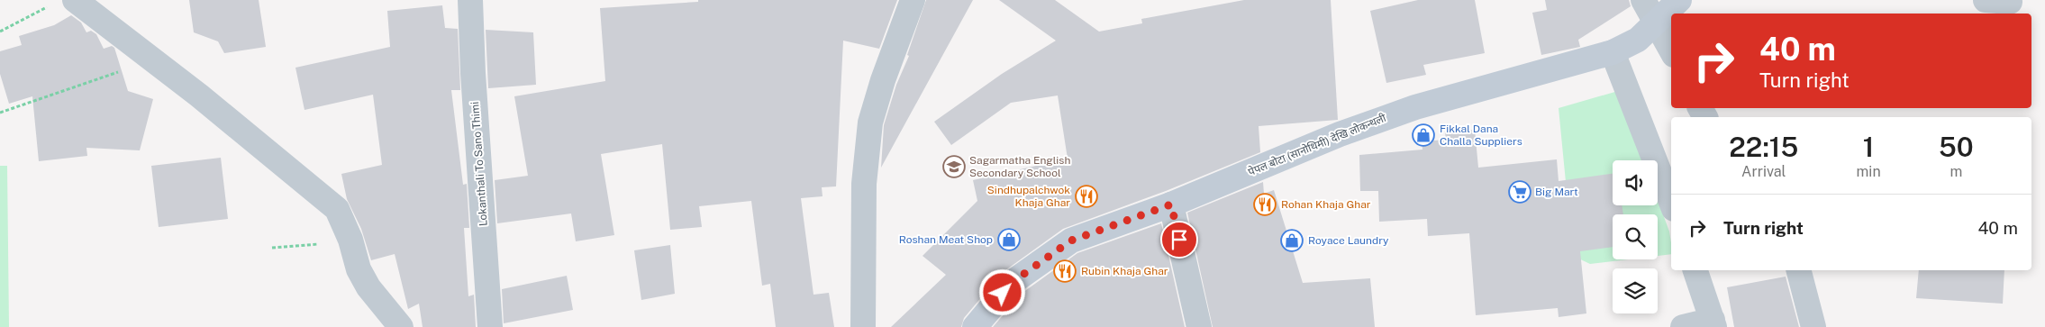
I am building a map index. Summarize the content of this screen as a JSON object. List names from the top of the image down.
{
  "streets": {
    "main road": ["पेपल बोटा (सानोथिमी) देखि लोकन्थली"],
    "street": ["Lokanthali To Sano Thimi"]
  },
  "places": {
    "shop": ["Fikkal Dana Challa Suppliers", "Roshan Meat Shop", "Royace Laundry"],
    "school or university": ["Sagarmatha English Secondary School"],
    "supermarket": ["Big Mart"],
    "restaurant": ["Sindhupalchwok Khaja Ghar", "Rohan Khaja Ghar", "Rubin Khaja Ghar"]
  },
  "page": {
    "turn": ["40 m", "Turn right"],
    "eta": [
      "22:15",
      "Arrival",
      "1",
      "min",
      "50",
      "m"
    ],
    "list": [
      {
        "name": "Turn right",
        "value": "40 m"
      }
    ]
  }
}
